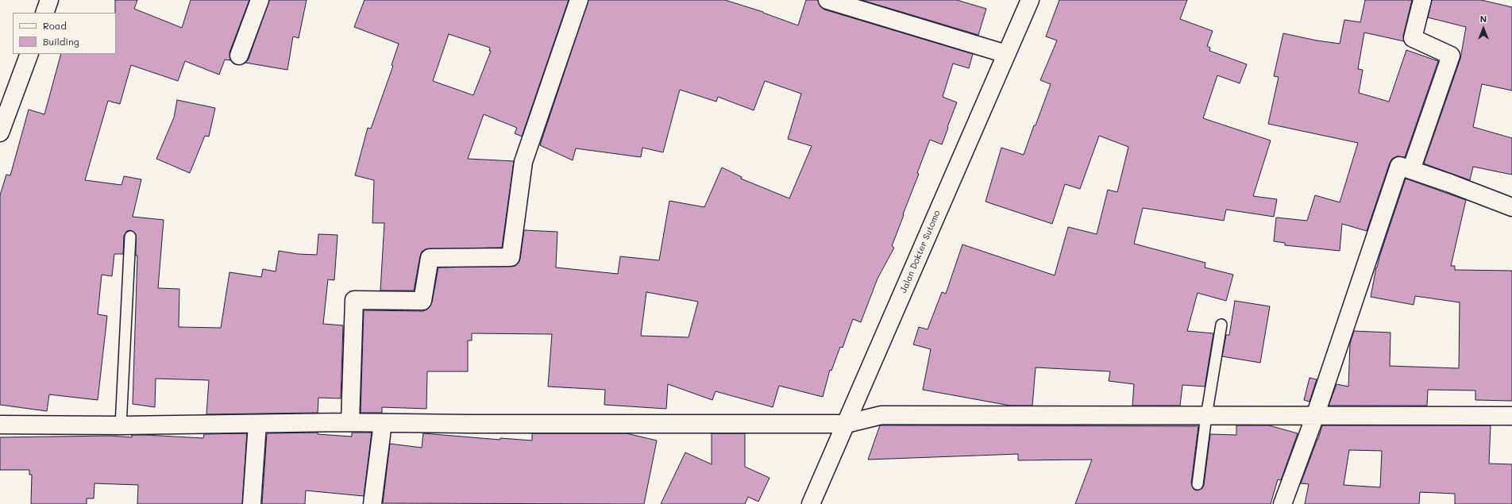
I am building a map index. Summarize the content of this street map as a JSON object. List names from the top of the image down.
{
  "streets": {
    "street": ["Jalan Dokter Sutomo"]
  },
  "legend": ["Road", "Building"],
  "north": "top"
}
